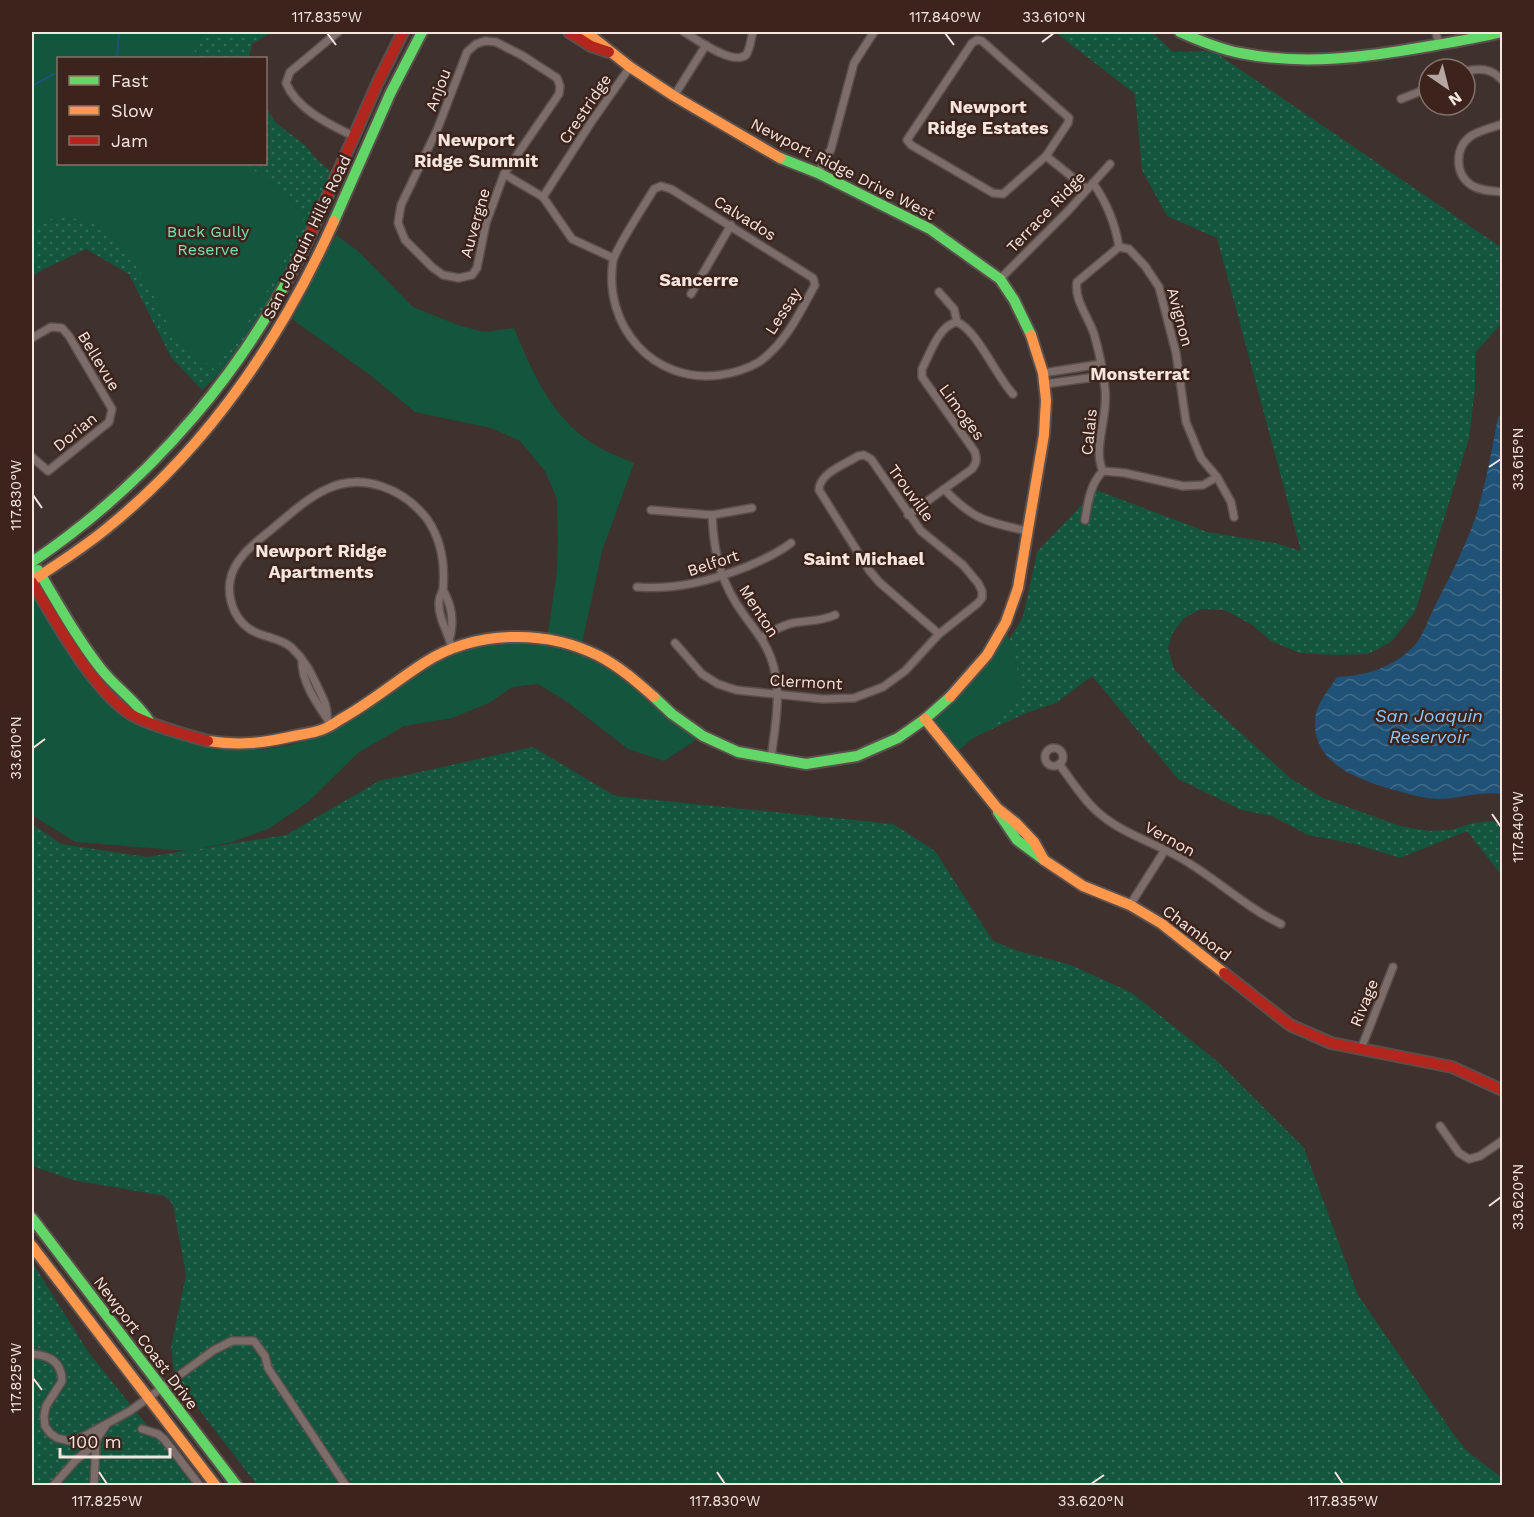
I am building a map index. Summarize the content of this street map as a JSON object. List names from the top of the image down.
{
  "streets": {
    "street": [
      "Anjou",
      "Crestridge",
      "Newport Ridge Drive West",
      "Terrace Ridge",
      "Calvados",
      "Auvergne",
      "San Joaquin Hills Road",
      "Lessay",
      "Avignon",
      "Bellevue",
      "Limoges",
      "Dorian",
      "Calais",
      "Trouville",
      "Belfort",
      "Menton",
      "Clermont",
      "Vernon",
      "Chambord",
      "Rivage",
      "Newport Coast Drive"
    ]
  },
  "crossings": [
    ["Anjou", "Auvergne"],
    ["Crestridge", "Newport Ridge Drive West"],
    ["Newport Ridge Drive West", "Terrace Ridge"],
    ["Calvados", "Lessay"],
    ["Avignon", "Calais"],
    ["Bellevue", "Dorian"],
    ["Trouville", "Clermont"],
    ["Belfort", "Menton"],
    ["Menton", "Clermont"],
    ["Chambord", "Rivage"]
  ],
  "districts": [
    "Newport Ridge Estates",
    "Newport Ridge Summit",
    "Sancerre",
    "Monsterrat",
    "Newport Ridge Apartments",
    "Saint Michael"
  ],
  "water": ["San Joaquin Reservoir"],
  "parks": ["Buck Gully Reserve"],
  "legend": ["Fast", "Slow", "Jam"],
  "scale_bar": "100 m",
  "north": "bottom right",
  "coordinates": [
    "117.835°W",
    "117.840°W",
    "33.610°N",
    "33.615°N",
    "117.830°W",
    "33.620°N",
    "117.825°W"
  ]
}
